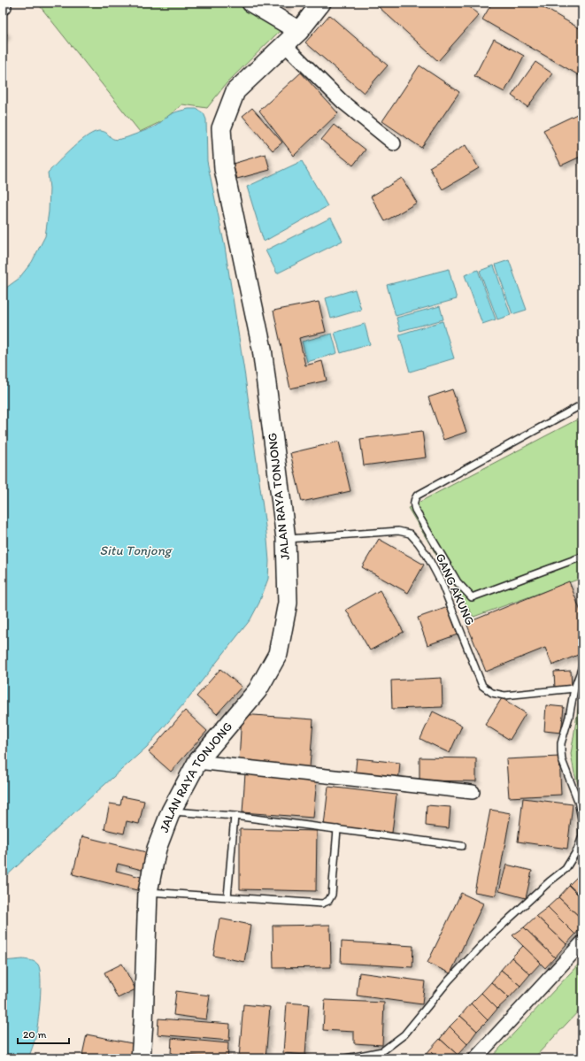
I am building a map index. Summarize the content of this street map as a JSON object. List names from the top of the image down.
{
  "streets": {
    "main road": ["JALAN RAYA TONJONG"],
    "lane": ["GANG AKUNG"]
  },
  "crossings": [
    ["JALAN RAYA TONJONG", "GANG AKUNG"]
  ],
  "water": ["Situ Tonjong"],
  "scale_bar": "20 m"
}
